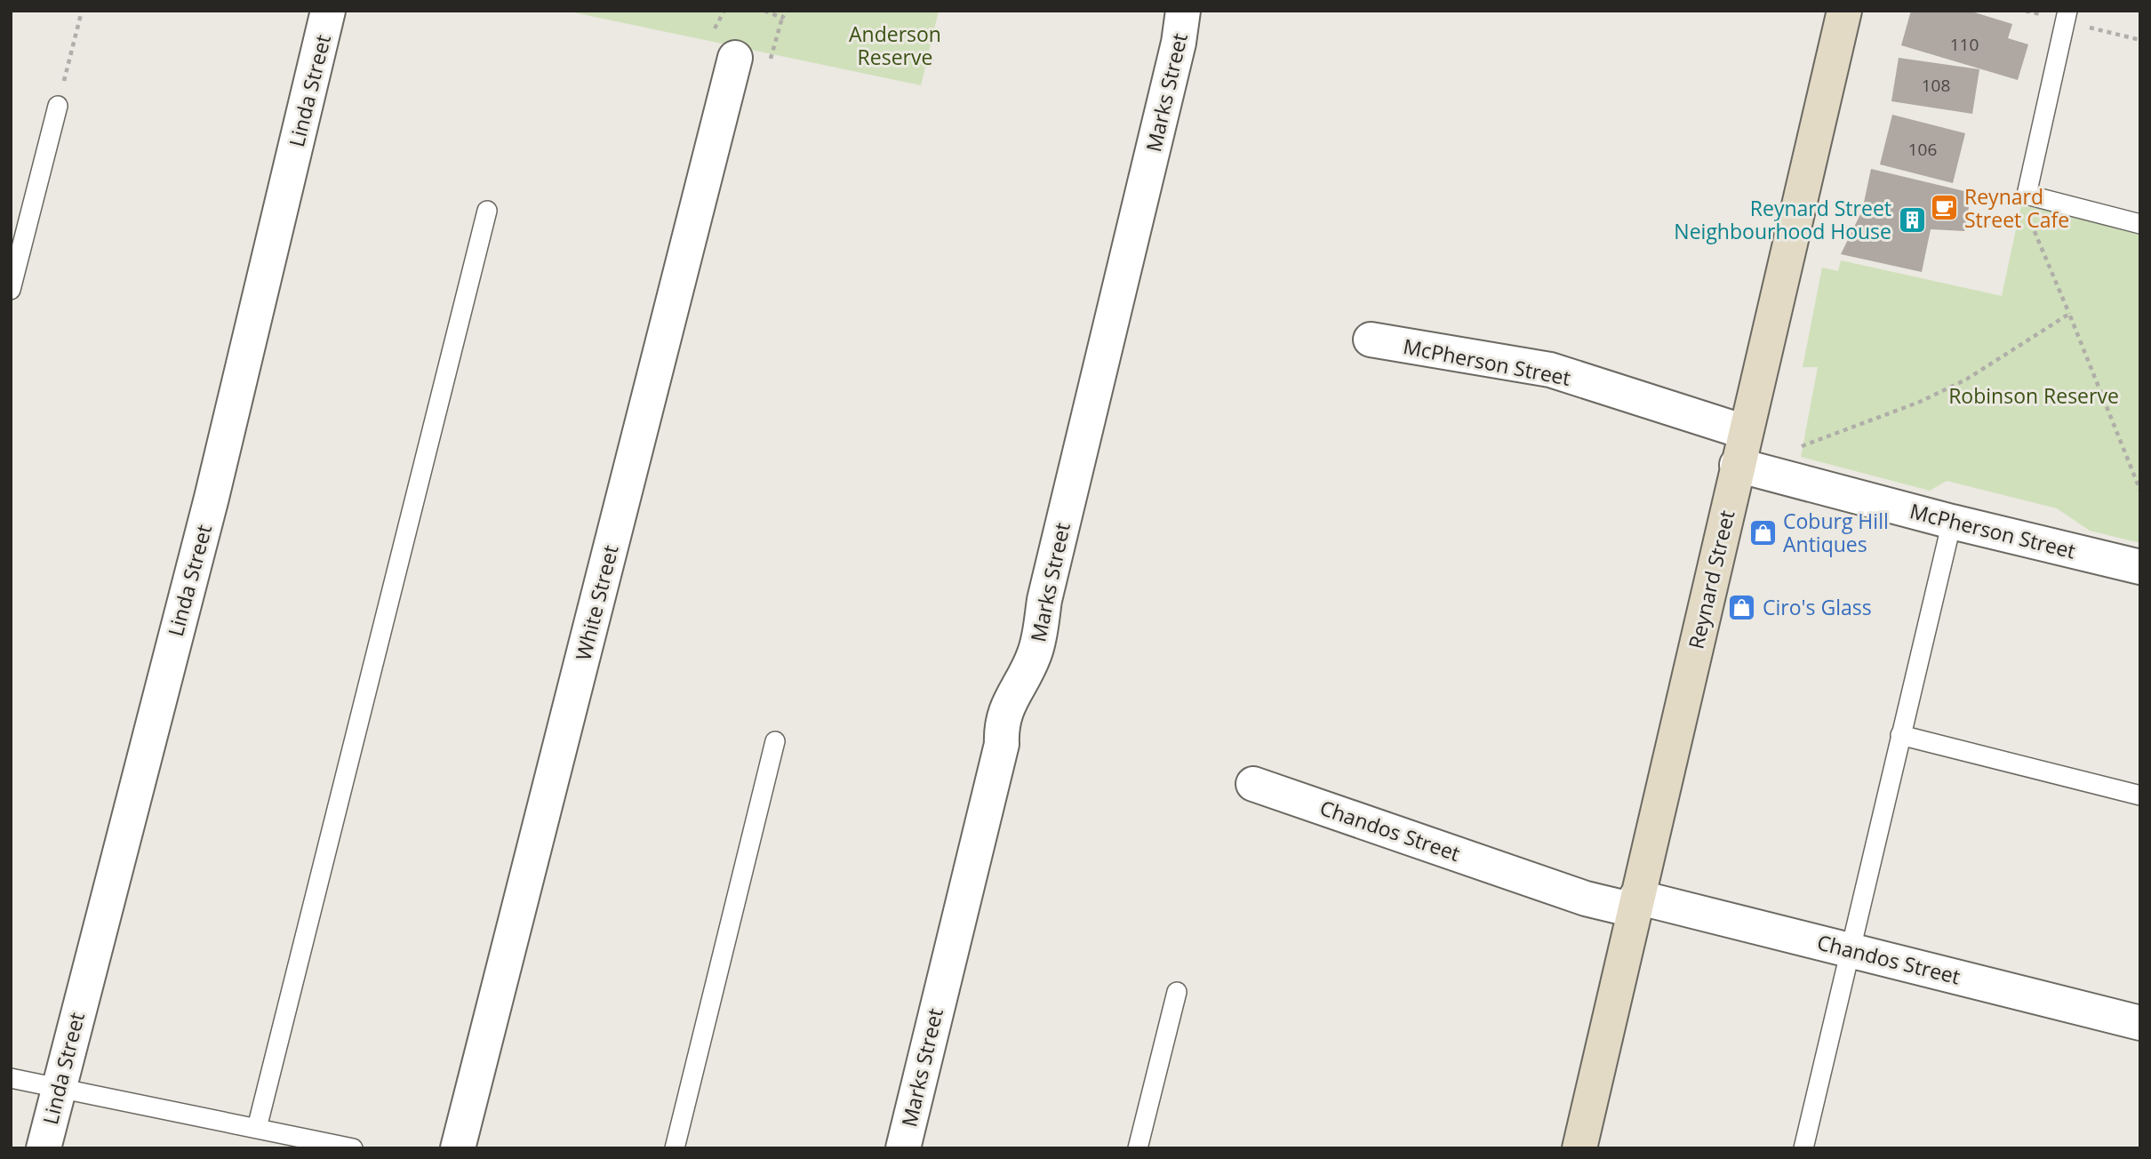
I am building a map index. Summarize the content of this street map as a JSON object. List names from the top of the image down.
{
  "streets": {
    "street": [
      "Linda Street",
      "Marks Street",
      "McPherson Street",
      "Reynard Street",
      "White Street",
      "Chandos Street"
    ]
  },
  "crossings": [
    ["McPherson Street", "Reynard Street"],
    ["Reynard Street", "Chandos Street"]
  ],
  "parks": ["Anderson Reserve", "Robinson Reserve"],
  "places": {
    "cafe": ["Reynard Street Cafe"],
    "building": ["Reynard Street Neighbourhood House"],
    "shop": ["Coburg Hill Antiques", "Ciro's Glass"]
  },
  "house_numbers": ["110", "108", "106"]
}
